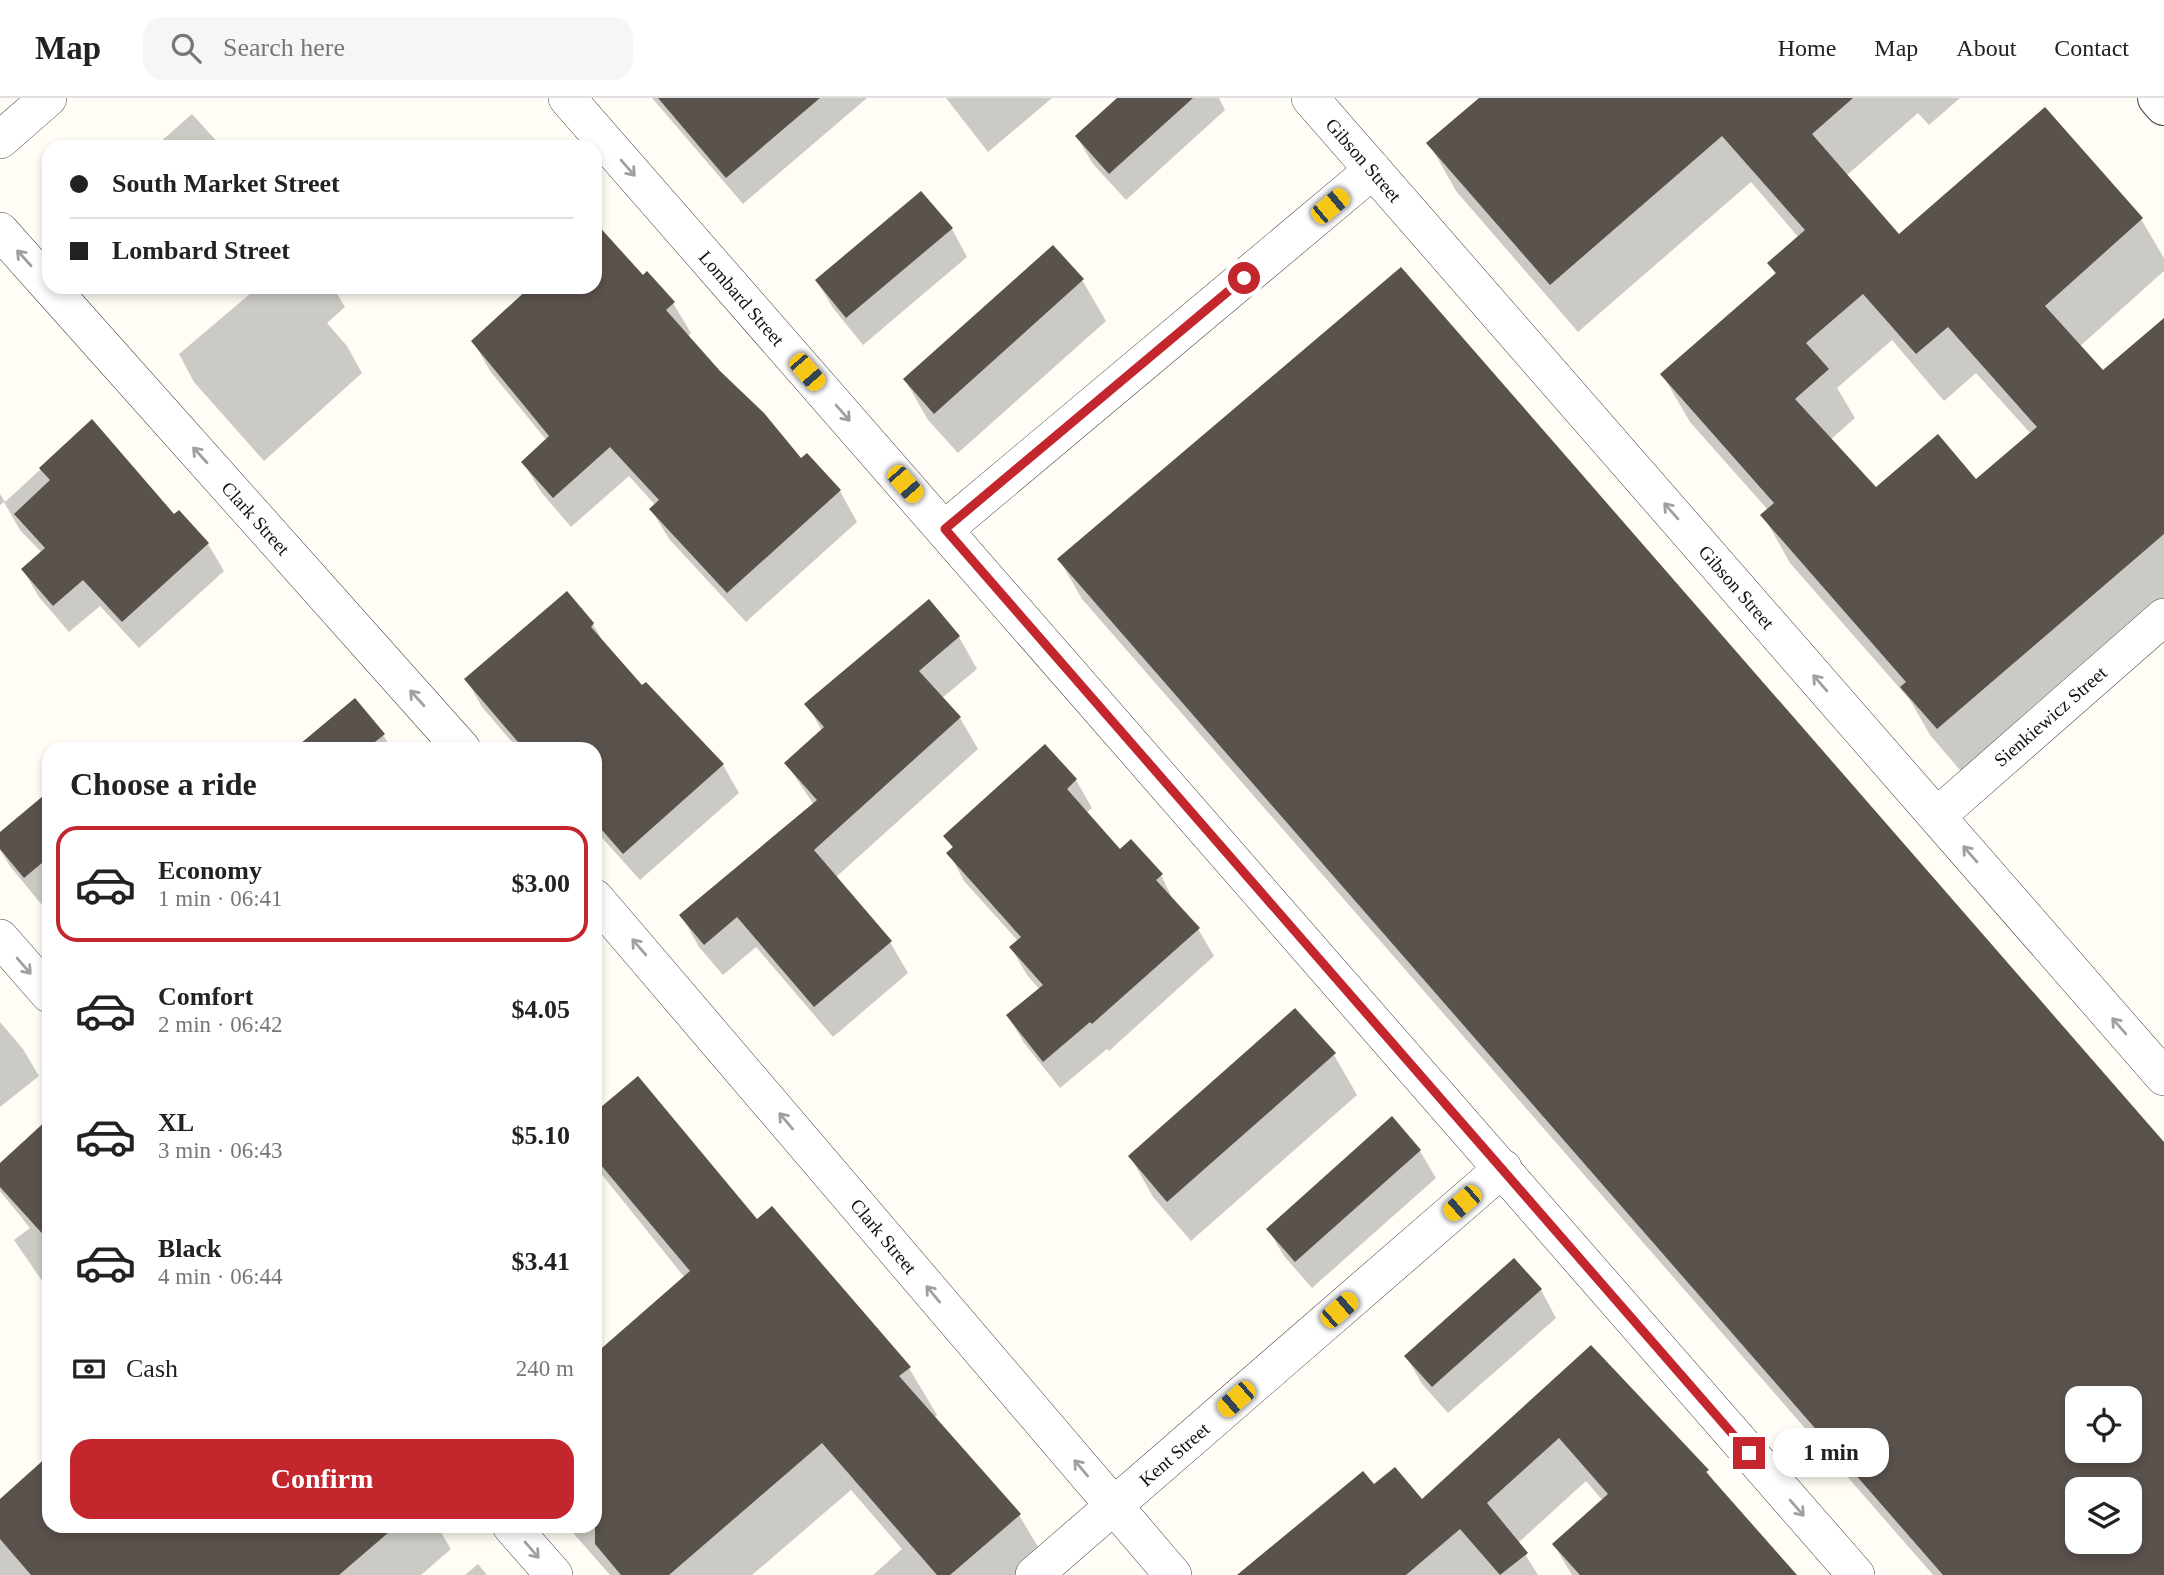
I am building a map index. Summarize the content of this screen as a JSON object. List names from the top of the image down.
{
  "streets": {
    "street": [
      "Gibson Street",
      "Lombard Street",
      "Clark Street",
      "Sienkiewicz Street",
      "Kent Street"
    ]
  },
  "crossings": [
    ["Gibson Street", "Sienkiewicz Street"],
    ["Lombard Street", "Kent Street"],
    ["Clark Street", "Kent Street"]
  ],
  "one_way": ["Gibson Street", "Lombard Street", "Clark Street"],
  "page": {
    "header": "Map",
    "search": "Search here",
    "nav": [
      "Home",
      "Map",
      "About",
      "Contact"
    ],
    "banner": ["South Market Street", "Lombard Street"],
    "heading": "Choose a ride",
    "list": [
      {
        "name": "Economy",
        "note": "1 min · 06:41",
        "value": "$3.00"
      },
      {
        "name": "Comfort",
        "note": "2 min · 06:42",
        "value": "$4.05"
      },
      {
        "name": "XL",
        "note": "3 min · 06:43",
        "value": "$5.10"
      },
      {
        "name": "Black",
        "note": "4 min · 06:44",
        "value": "$3.41"
      }
    ],
    "pay": ["Cash", "240 m"],
    "buttons": "Confirm",
    "bubble": "1 min"
  }
}
